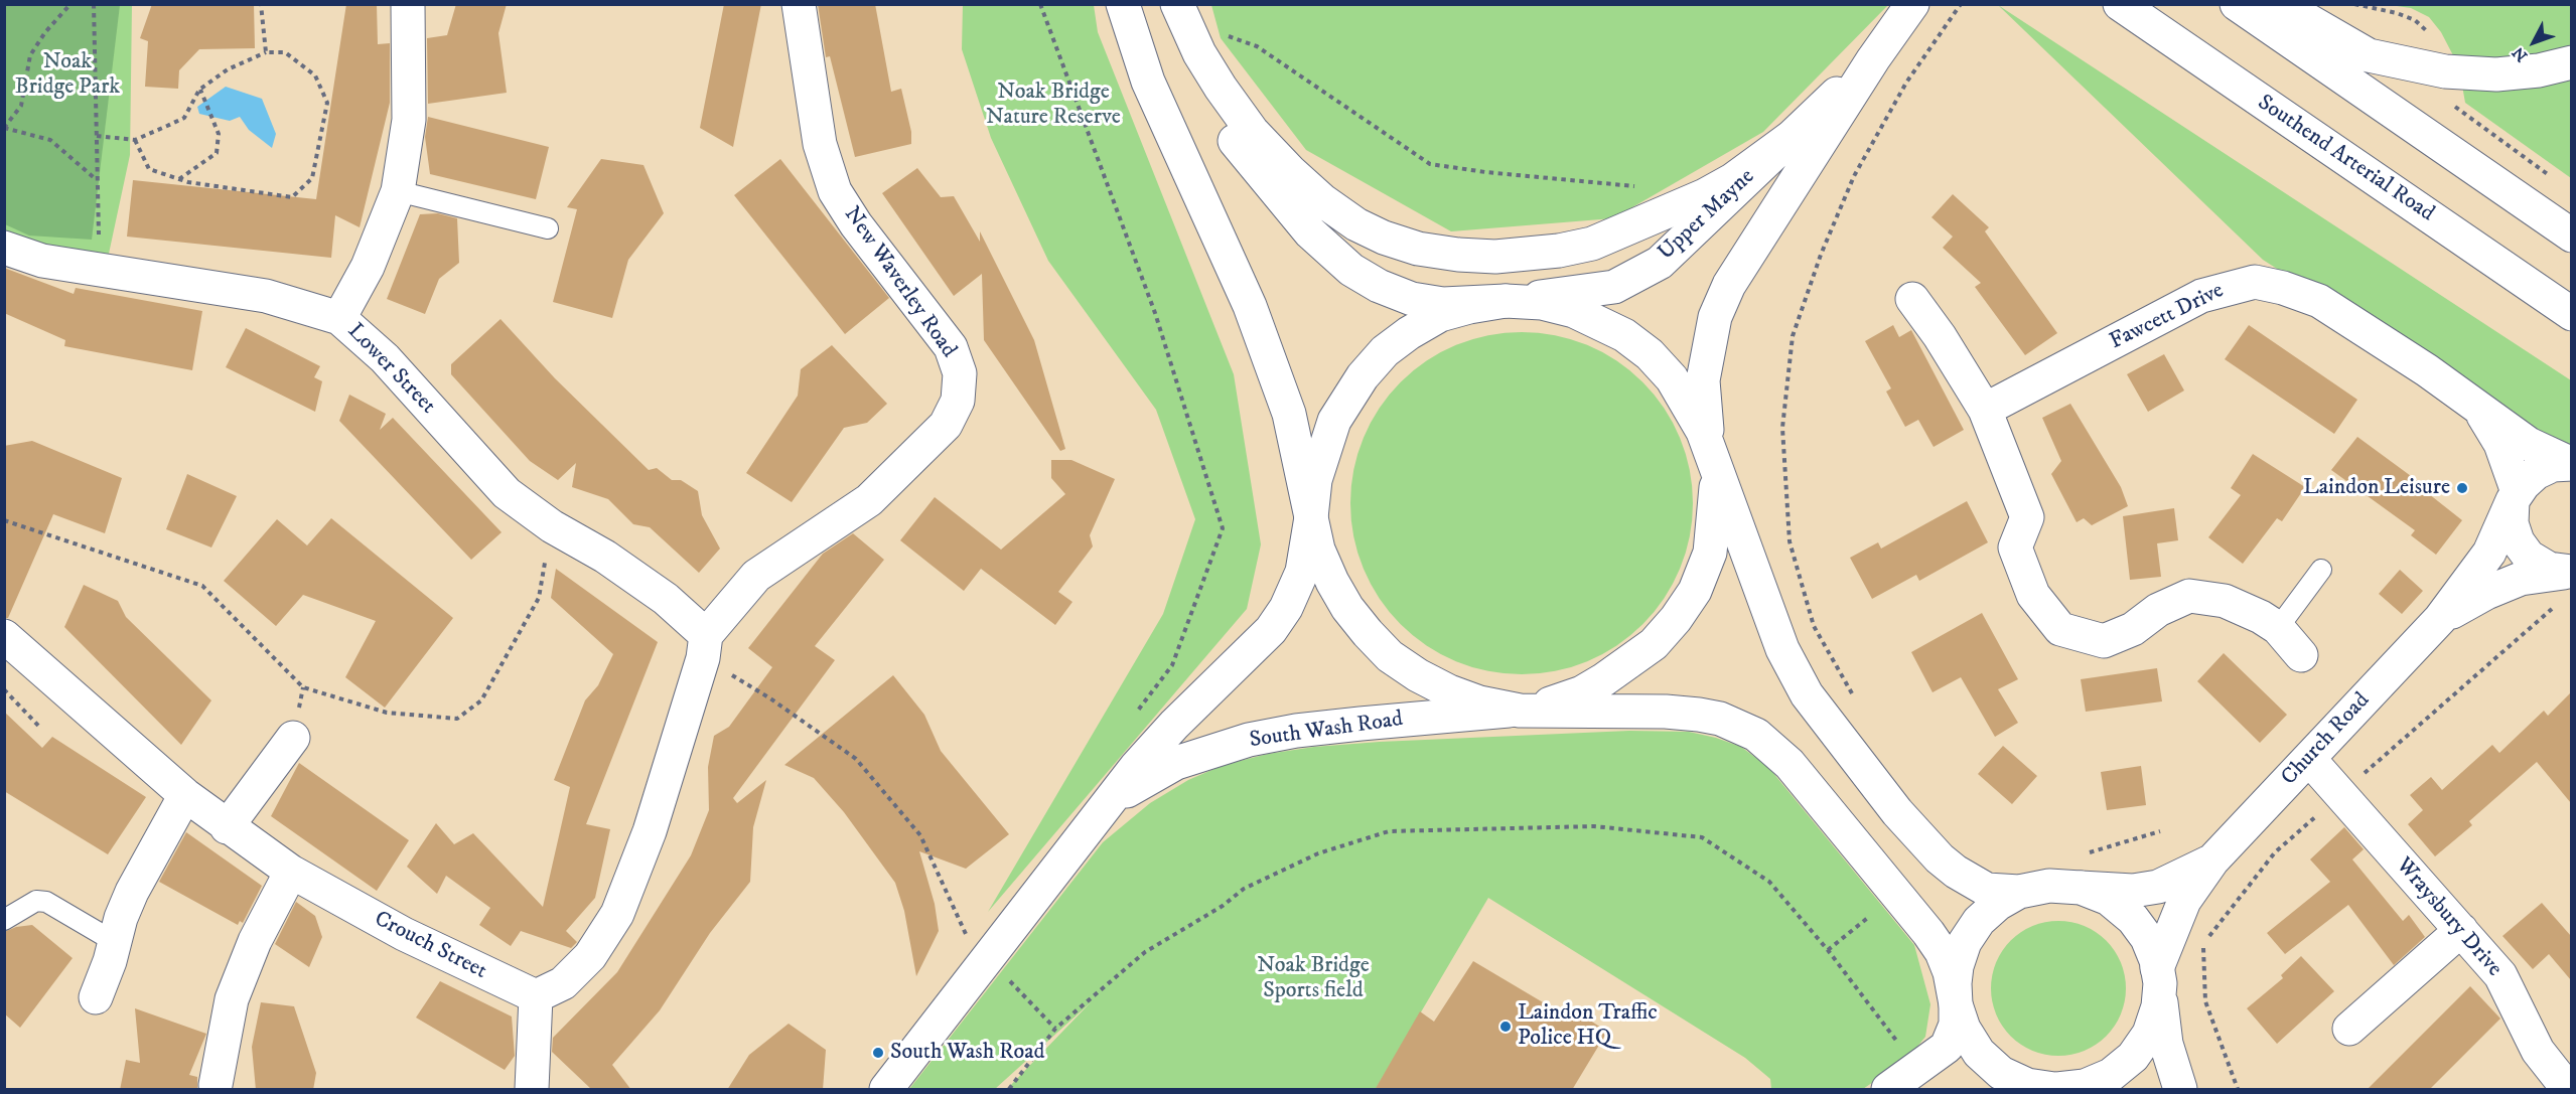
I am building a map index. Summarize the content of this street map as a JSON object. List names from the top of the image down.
{
  "streets": {
    "main road": [
      "Southend Arterial Road",
      "Upper Mayne",
      "New Waverley Road",
      "Fawcett Drive",
      "Lower Street",
      "South Wash Road",
      "Church Road",
      "Wraysbury Drive",
      "Crouch Street"
    ]
  },
  "crossings": [
    ["Upper Mayne", "South Wash Road"],
    ["New Waverley Road", "Lower Street"],
    ["Church Road", "Wraysbury Drive"]
  ],
  "parks": ["Noak Bridge Park", "Noak Bridge Nature Reserve", "Noak Bridge Sports field"],
  "places": ["Laindon Leisure", "Laindon Traffic Police HQ", "South Wash Road"],
  "north": "bottom left"
}
